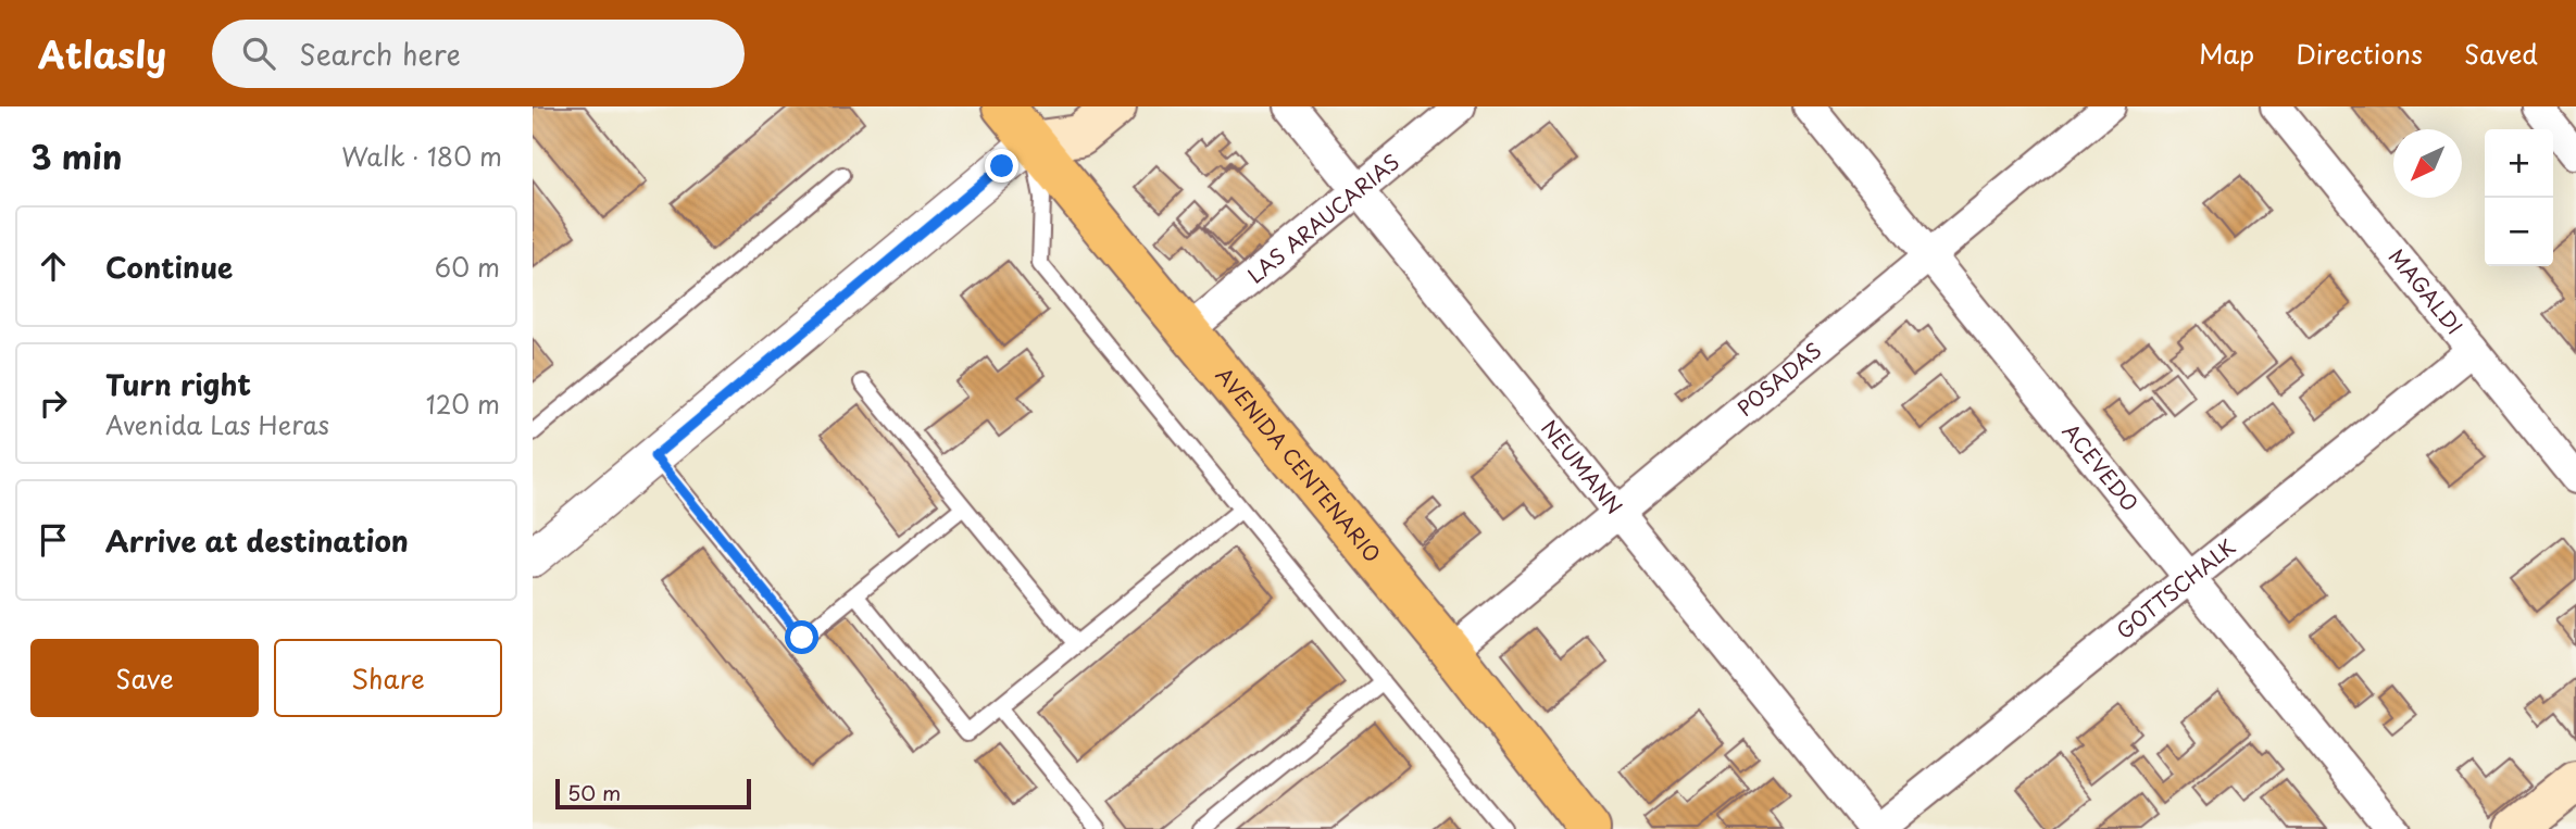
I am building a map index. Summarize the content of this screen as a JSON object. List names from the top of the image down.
{
  "streets": {
    "main road": ["AVENIDA CENTENARIO"],
    "street": [
      "LAS ARAUCARIAS",
      "MAGALDI",
      "POSADAS",
      "NEUMANN",
      "ACEVEDO",
      "GOTTSCHALK"
    ]
  },
  "crossings": [
    ["LAS ARAUCARIAS", "AVENIDA CENTENARIO"],
    ["LAS ARAUCARIAS", "NEUMANN"],
    ["MAGALDI", "GOTTSCHALK"],
    ["POSADAS", "AVENIDA CENTENARIO"],
    ["POSADAS", "NEUMANN"],
    ["POSADAS", "ACEVEDO"],
    ["NEUMANN", "GOTTSCHALK"],
    ["ACEVEDO", "GOTTSCHALK"]
  ],
  "scale_bar": "50 m",
  "north": "bottom left",
  "page": {
    "header": "Atlasly",
    "search": "Search here",
    "nav": ["Map", "Directions", "Saved"],
    "heading": ["3 min", "Walk · 180 m"],
    "map_buttons": ["+", "−"],
    "list": [
      ["Continue", "60 m"],
      ["Turn right", "Avenida Las Heras", "120 m"],
      "Arrive at destination"
    ],
    "buttons": ["Save", "Share"],
    "scale": "50 m"
  }
}
